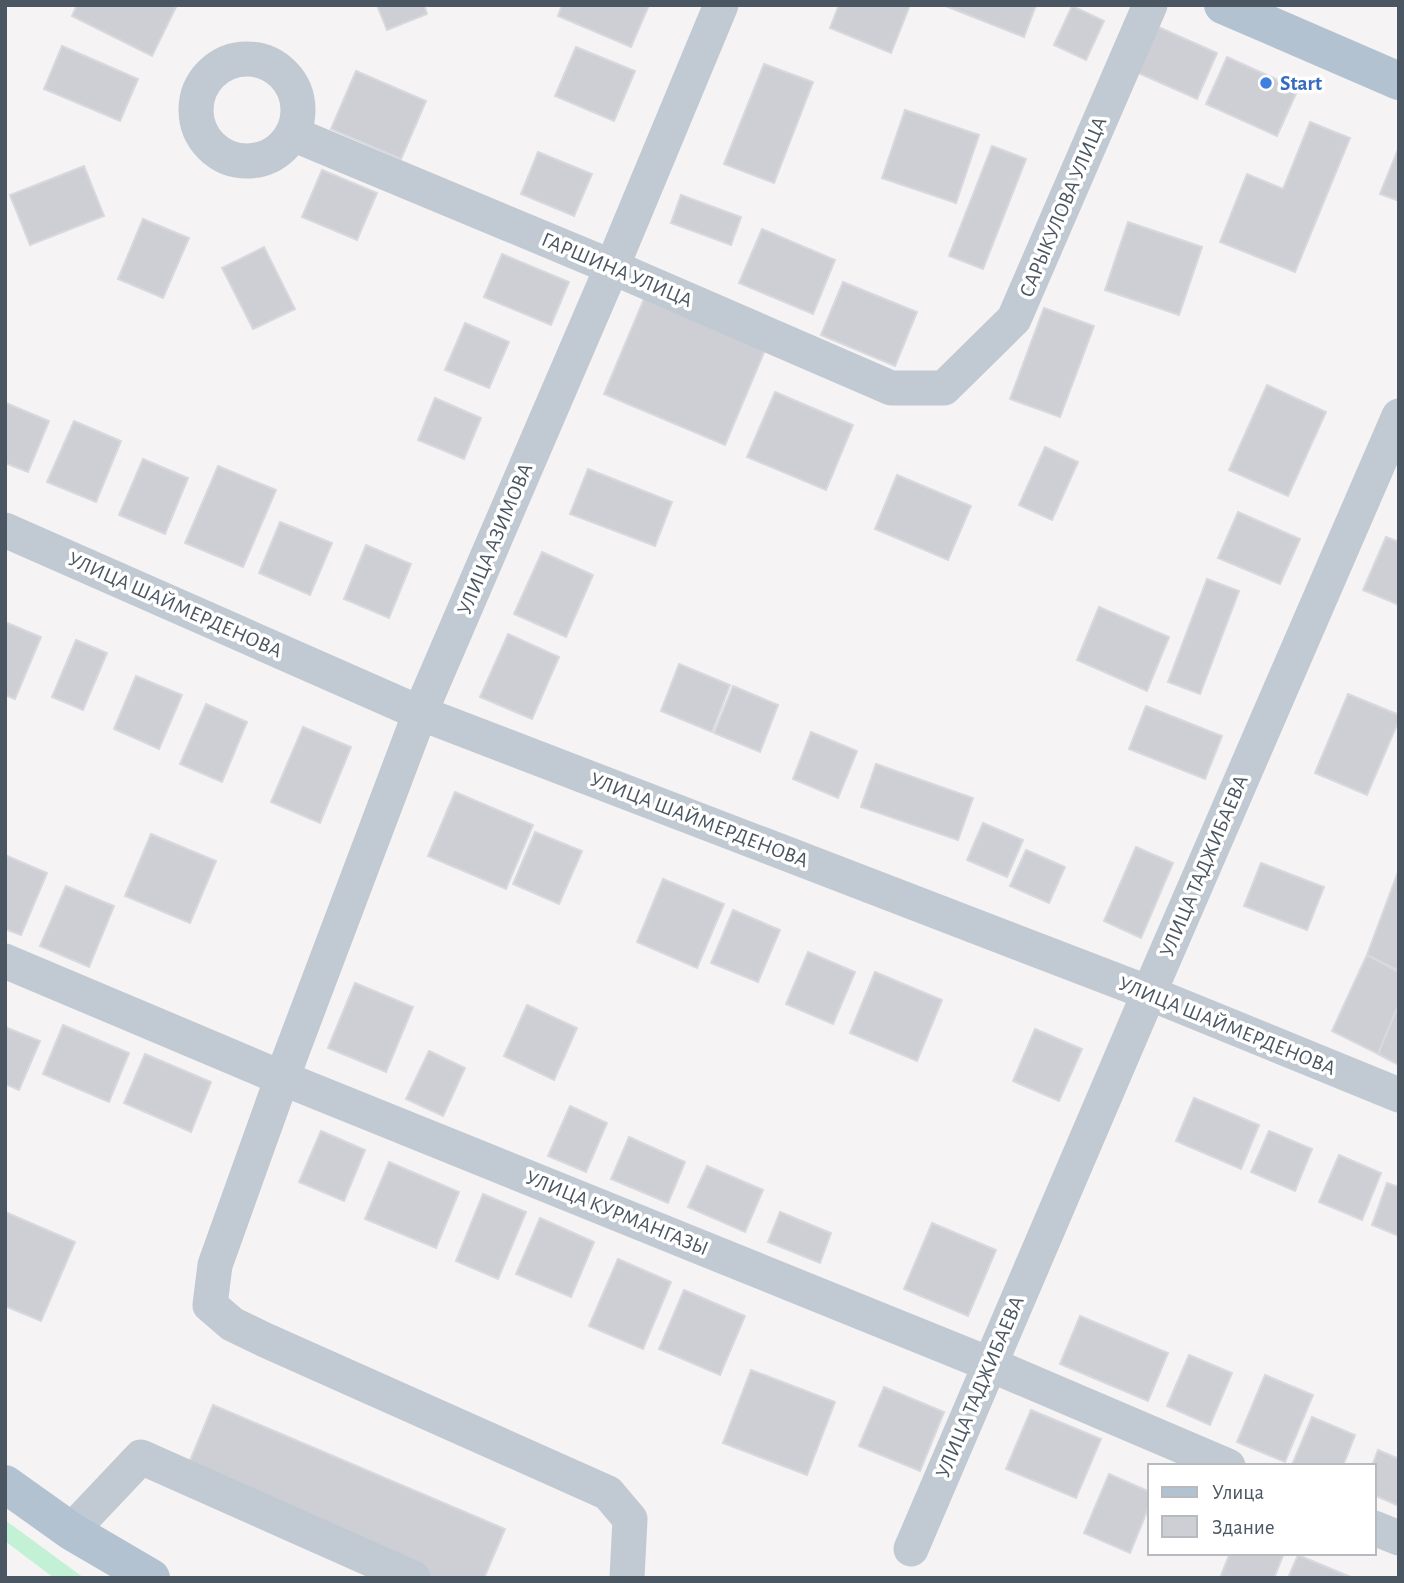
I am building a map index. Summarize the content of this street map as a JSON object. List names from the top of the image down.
{
  "streets": {
    "street": [
      "САРЫКУЛОВА УЛИЦА",
      "ГАРШИНА УЛИЦА",
      "УЛИЦА АЗИМОВА",
      "УЛИЦА ШАЙМЕРДЕНОВА",
      "УЛИЦА ТАДЖИБАЕВА",
      "УЛИЦА КУРМАНГАЗЫ"
    ]
  },
  "crossings": [
    ["САРЫКУЛОВА УЛИЦА", "ГАРШИНА УЛИЦА"],
    ["ГАРШИНА УЛИЦА", "УЛИЦА АЗИМОВА"],
    ["УЛИЦА АЗИМОВА", "УЛИЦА ШАЙМЕРДЕНОВА"],
    ["УЛИЦА АЗИМОВА", "УЛИЦА КУРМАНГАЗЫ"],
    ["УЛИЦА ШАЙМЕРДЕНОВА", "УЛИЦА ТАДЖИБАЕВА"],
    ["УЛИЦА ТАДЖИБАЕВА", "УЛИЦА КУРМАНГАЗЫ"]
  ],
  "places": ["Start"],
  "legend": ["Улица", "Здание"]
}
